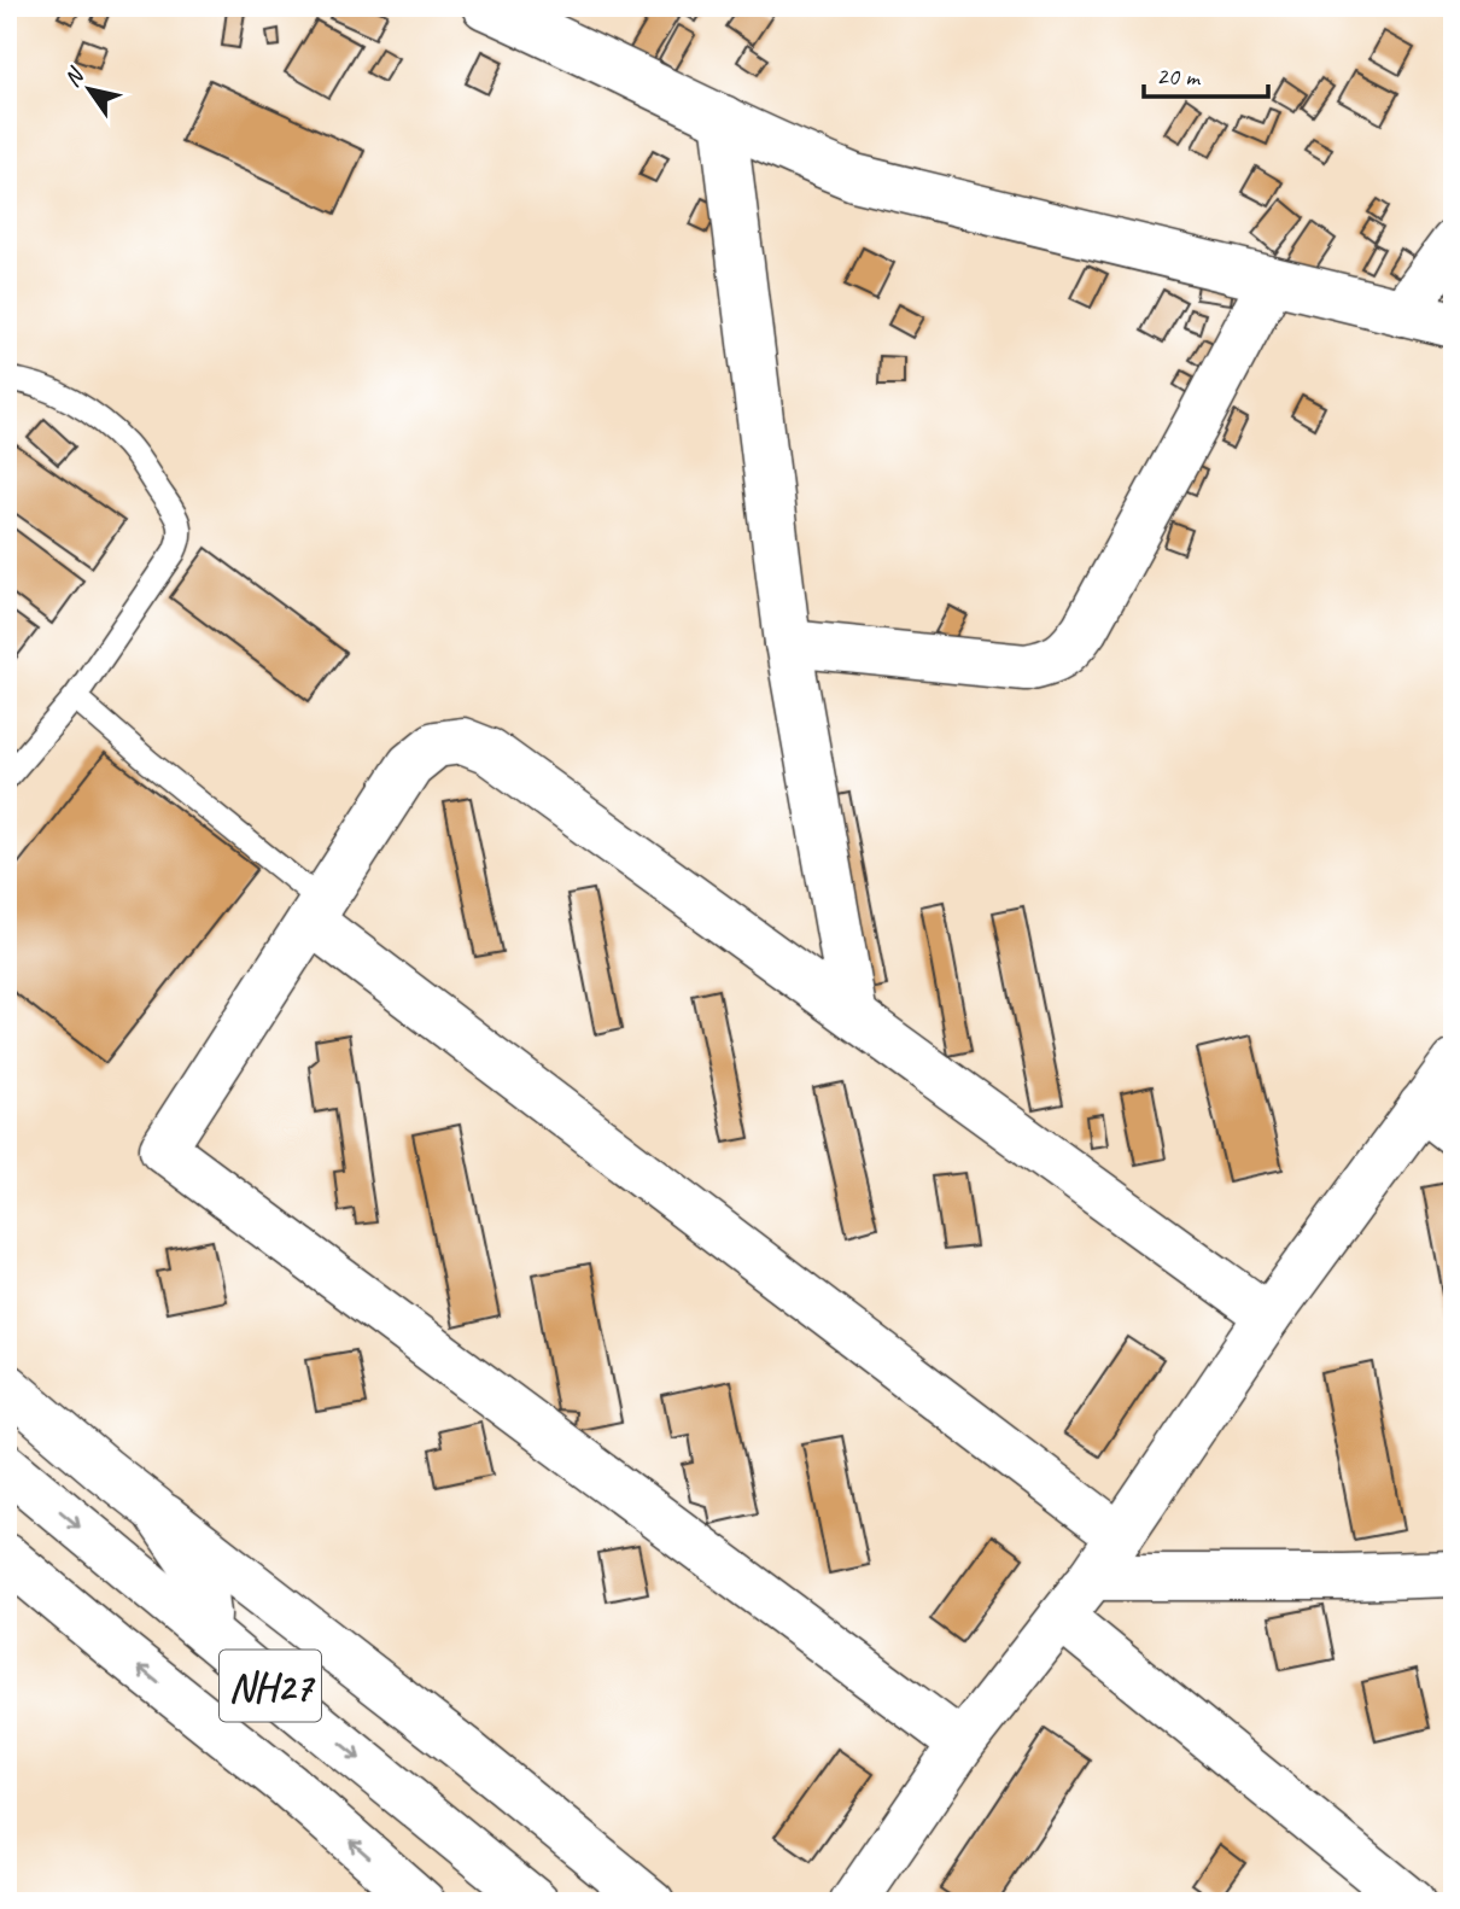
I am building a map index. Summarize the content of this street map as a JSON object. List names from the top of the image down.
{
  "streets": {
    "main road": ["NH27"]
  },
  "scale_bar": "20 m",
  "north": "top left"
}
